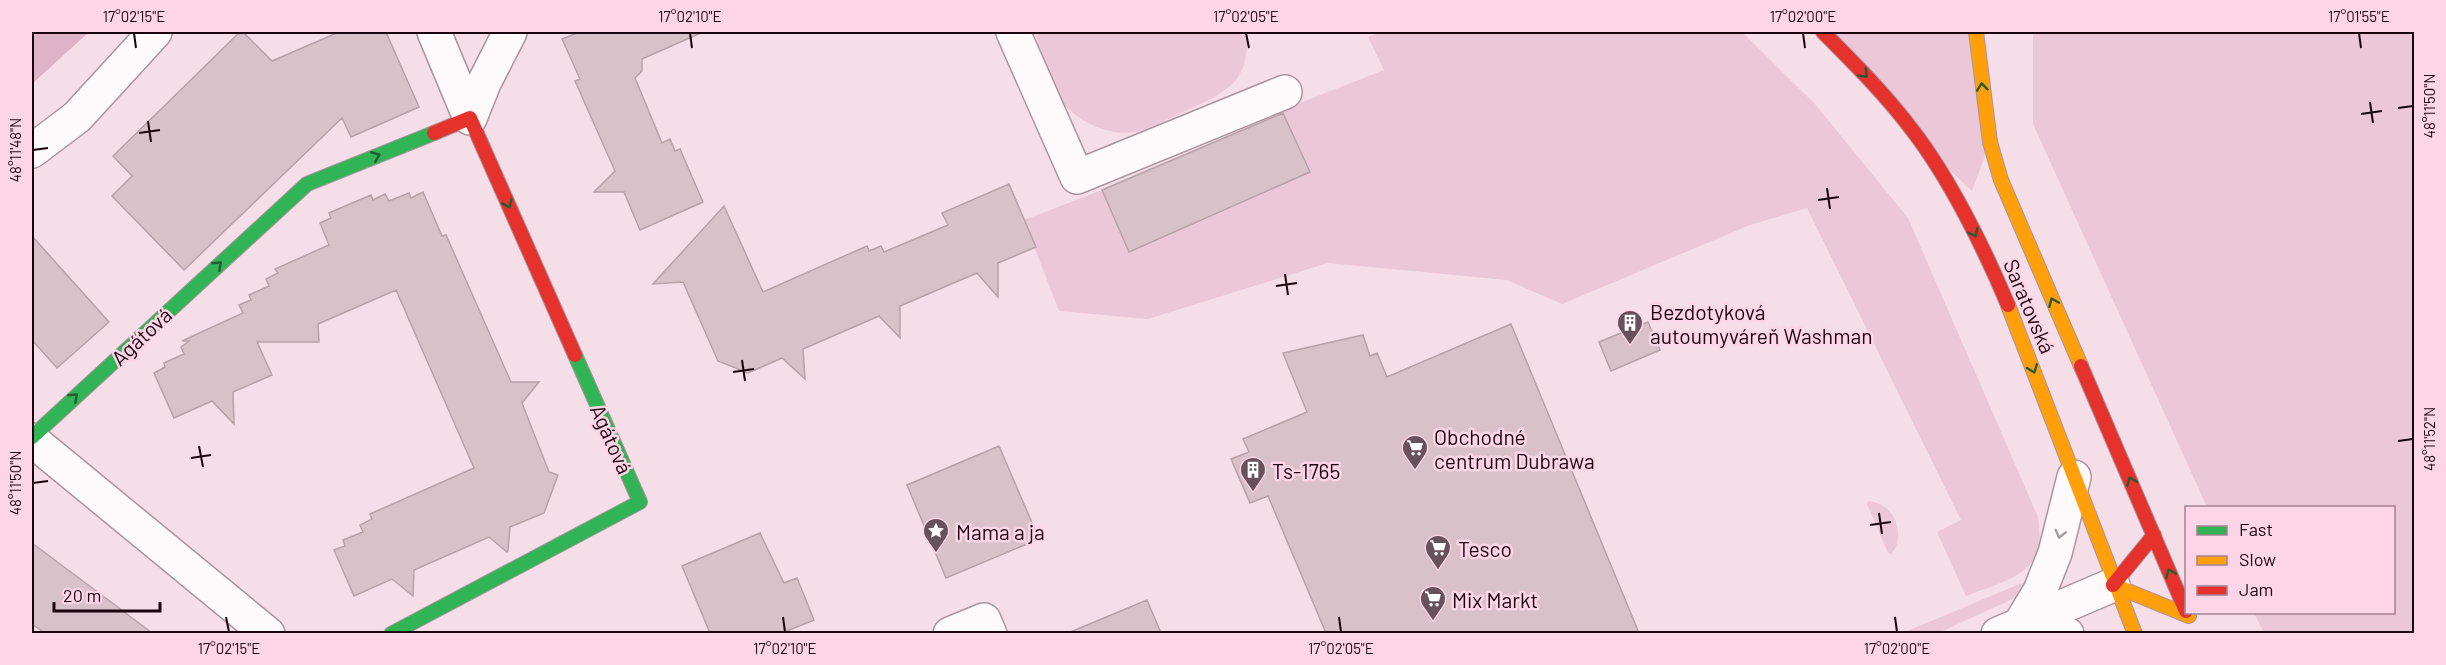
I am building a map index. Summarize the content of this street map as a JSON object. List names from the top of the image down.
{
  "streets": {
    "main road": ["Saratovská", "Agátová"]
  },
  "places": {
    "building": ["Bezdotyková autoumyváreň Washman", "Ts-1765"],
    "supermarket": ["Obchodné centrum Dubrawa", "Tesco", "Mix Markt"],
    "place": ["Mama a ja"]
  },
  "legend": ["Fast", "Slow", "Jam"],
  "scale_bar": "20 m",
  "coordinates": [
    "17°02'15\"E",
    "17°02'10\"E",
    "17°02'05\"E",
    "17°02'00\"E",
    "17°01'55\"E",
    "48°11'50\"N",
    "48°11'48\"N",
    "48°11'52\"N"
  ]
}
